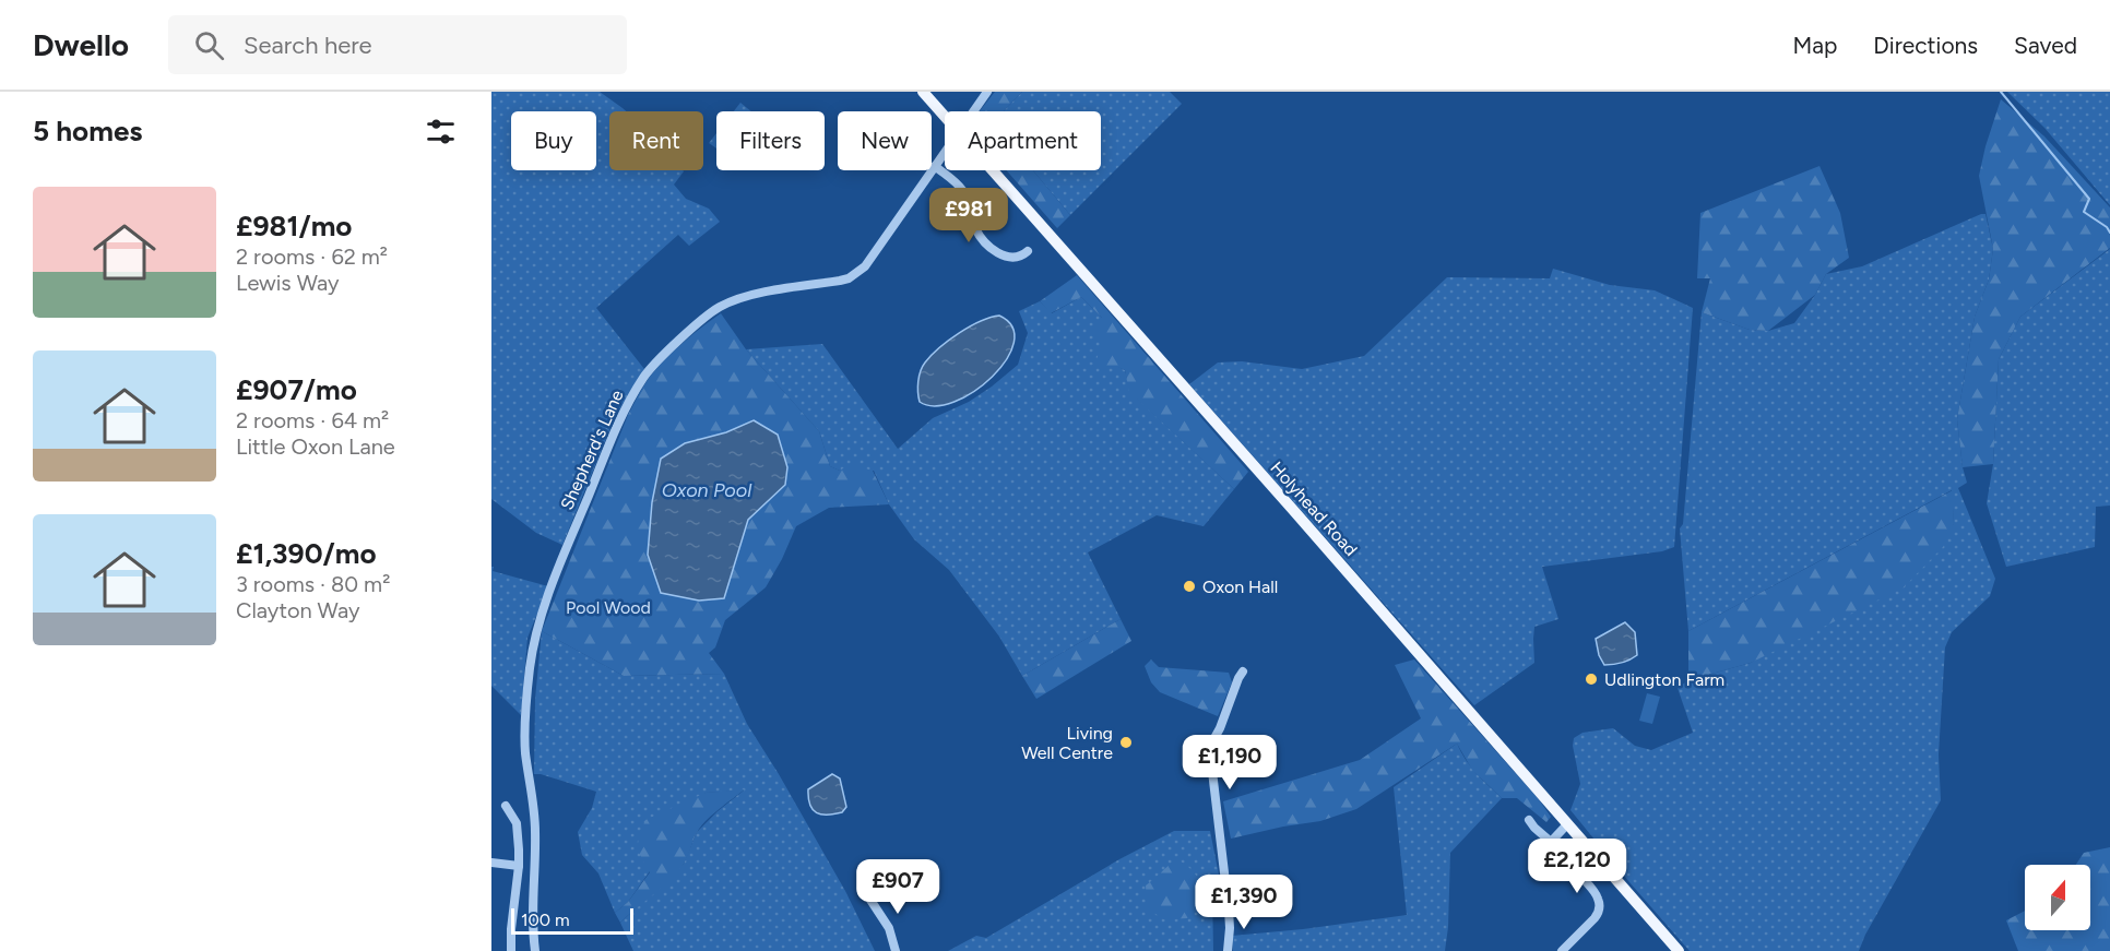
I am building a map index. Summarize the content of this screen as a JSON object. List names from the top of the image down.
{
  "streets": {
    "main road": ["Holyhead Road"],
    "street": ["Shepherd's Lane"]
  },
  "water": ["Oxon Pool"],
  "parks": ["Pool Wood"],
  "places": ["Oxon Hall", "Udlington Farm", "Living Well Centre"],
  "scale_bar": "100 m",
  "north": "top",
  "page": {
    "header": "Dwello",
    "search": "Search here",
    "nav": ["Map", "Directions", "Saved"],
    "heading": "5 homes",
    "chip": [
      "Buy",
      "Rent",
      "Filters",
      "New",
      "Apartment"
    ],
    "list": [
      {
        "name": "£981/mo",
        "note": "2 rooms · 62 m² · Lewis Way"
      },
      {
        "name": "£907/mo",
        "note": "2 rooms · 64 m² · Little Oxon Lane"
      },
      {
        "name": "£1,390/mo",
        "note": "3 rooms · 80 m² · Clayton Way"
      }
    ],
    "price": [
      "£981",
      "£1,190",
      "£2,120",
      "£907",
      "£1,390"
    ],
    "scale": "100 m"
  }
}
